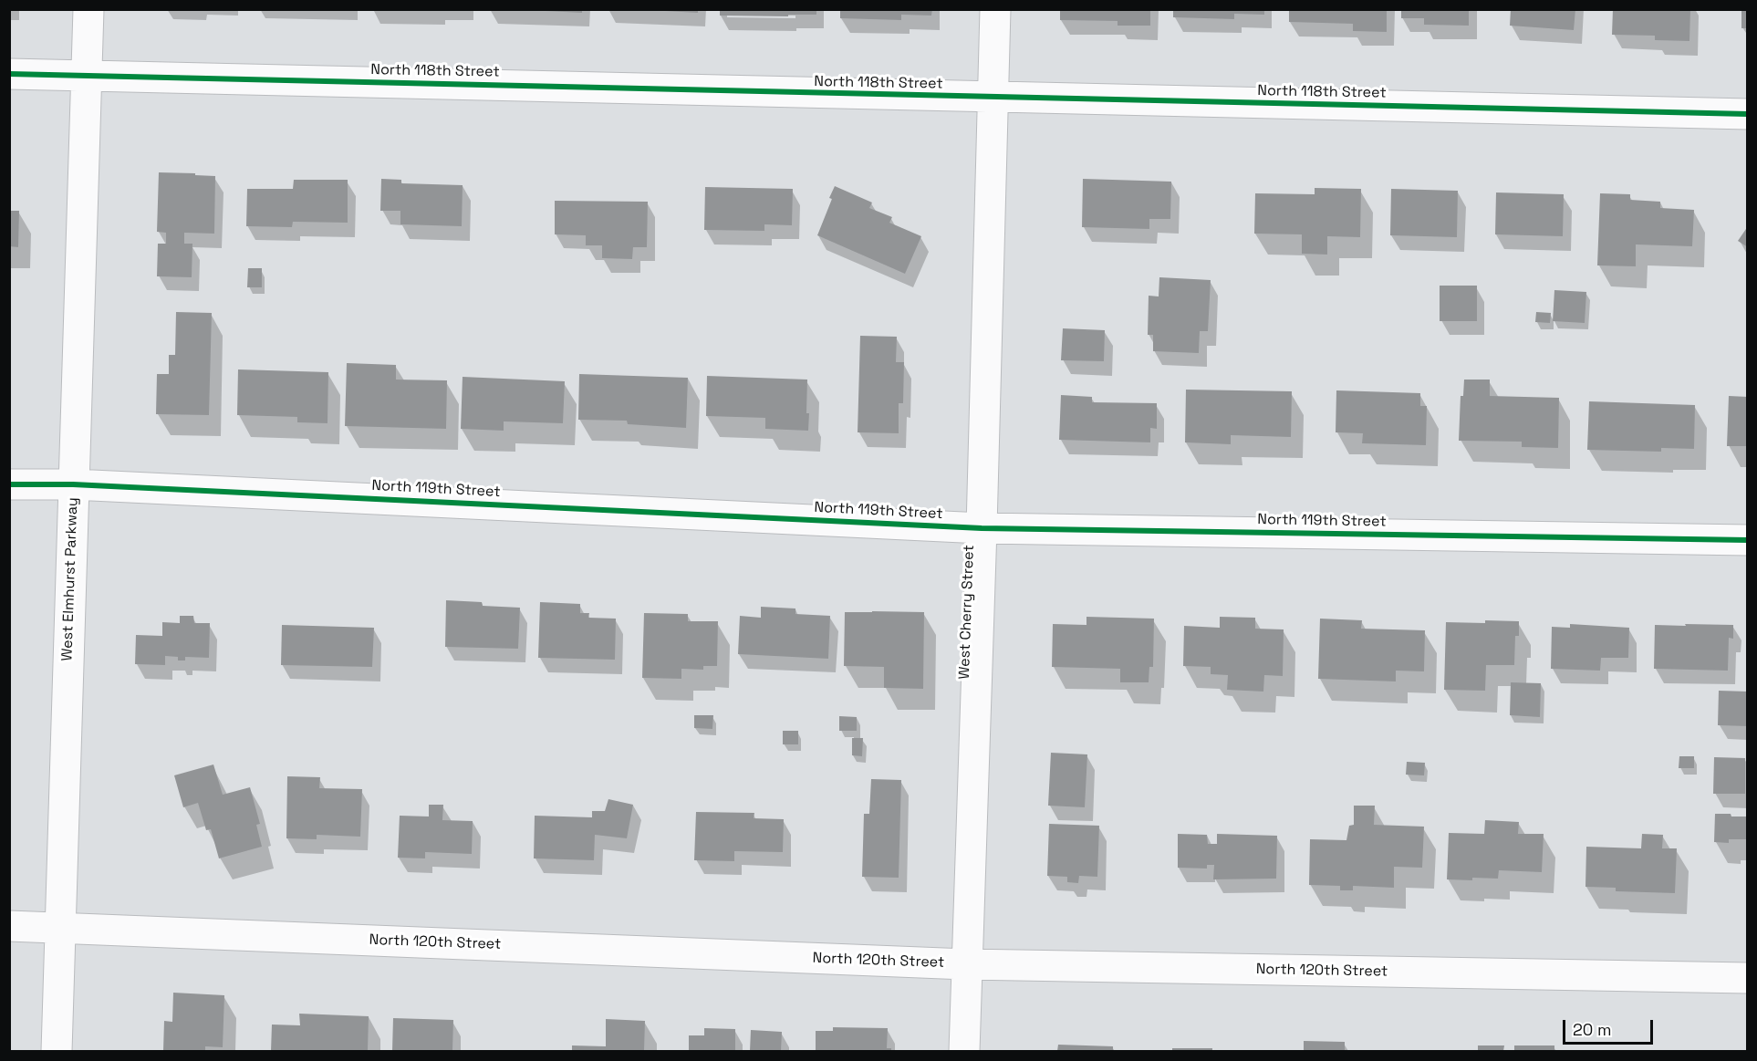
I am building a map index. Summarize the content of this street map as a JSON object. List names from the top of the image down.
{
  "streets": {
    "street": [
      "North 118th Street",
      "North 119th Street",
      "West Elmhurst Parkway",
      "West Cherry Street",
      "North 120th Street"
    ]
  },
  "crossings": [
    ["North 118th Street", "West Elmhurst Parkway"],
    ["North 118th Street", "West Cherry Street"],
    ["North 119th Street", "West Elmhurst Parkway"],
    ["North 119th Street", "West Cherry Street"],
    ["West Elmhurst Parkway", "North 120th Street"],
    ["West Cherry Street", "North 120th Street"]
  ],
  "scale_bar": "20 m"
}
